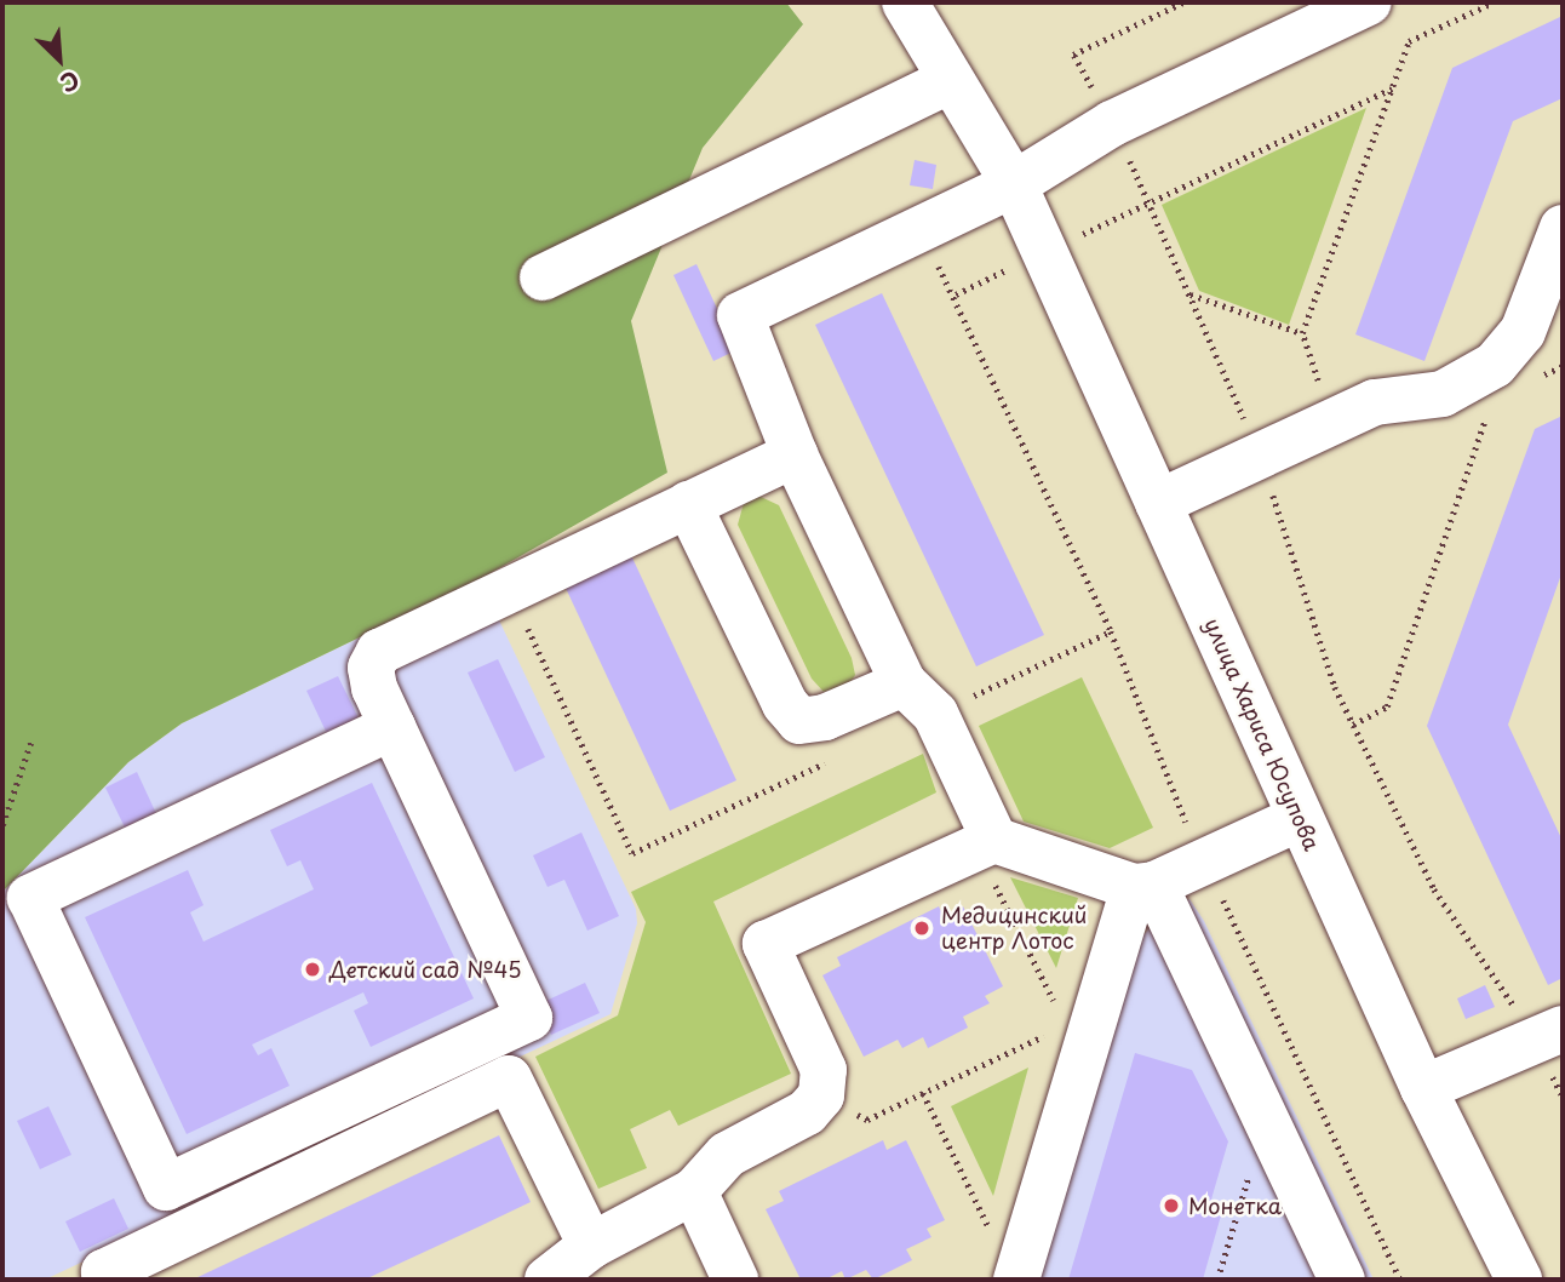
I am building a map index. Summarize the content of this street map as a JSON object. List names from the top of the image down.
{
  "streets": {
    "street": ["улица Хариса Юсупова"]
  },
  "places": ["Медицинский центр Лотос", "Детский сад №45", "Монетка"],
  "north": "bottom right"
}
